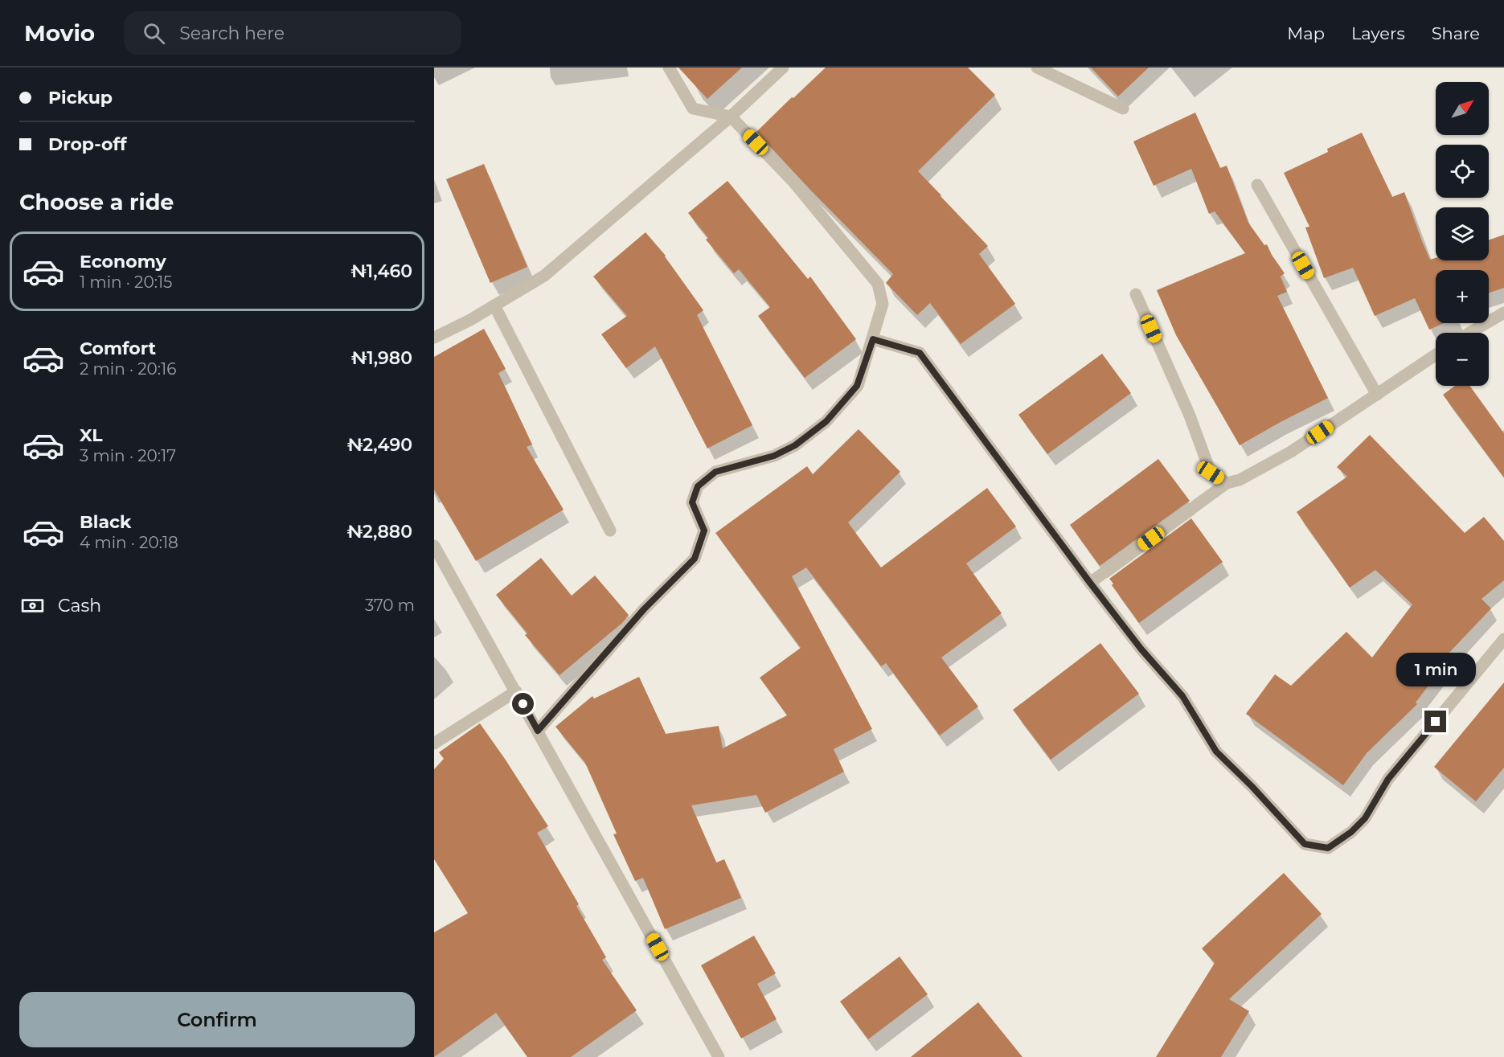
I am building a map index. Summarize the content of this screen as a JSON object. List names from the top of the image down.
{
  "north": "top right",
  "page": {
    "header": "Movio",
    "search": "Search here",
    "nav": ["Map", "Layers", "Share"],
    "banner": ["Pickup", "Drop-off"],
    "map_buttons": ["+", "−"],
    "heading": "Choose a ride",
    "list": [
      {
        "name": "Economy",
        "note": "1 min · 20:15",
        "value": "₦1,460"
      },
      {
        "name": "Comfort",
        "note": "2 min · 20:16",
        "value": "₦1,980"
      },
      {
        "name": "XL",
        "note": "3 min · 20:17",
        "value": "₦2,490"
      },
      {
        "name": "Black",
        "note": "4 min · 20:18",
        "value": "₦2,880"
      }
    ],
    "pay": ["Cash", "370 m"],
    "bubble": "1 min",
    "buttons": "Confirm"
  }
}
